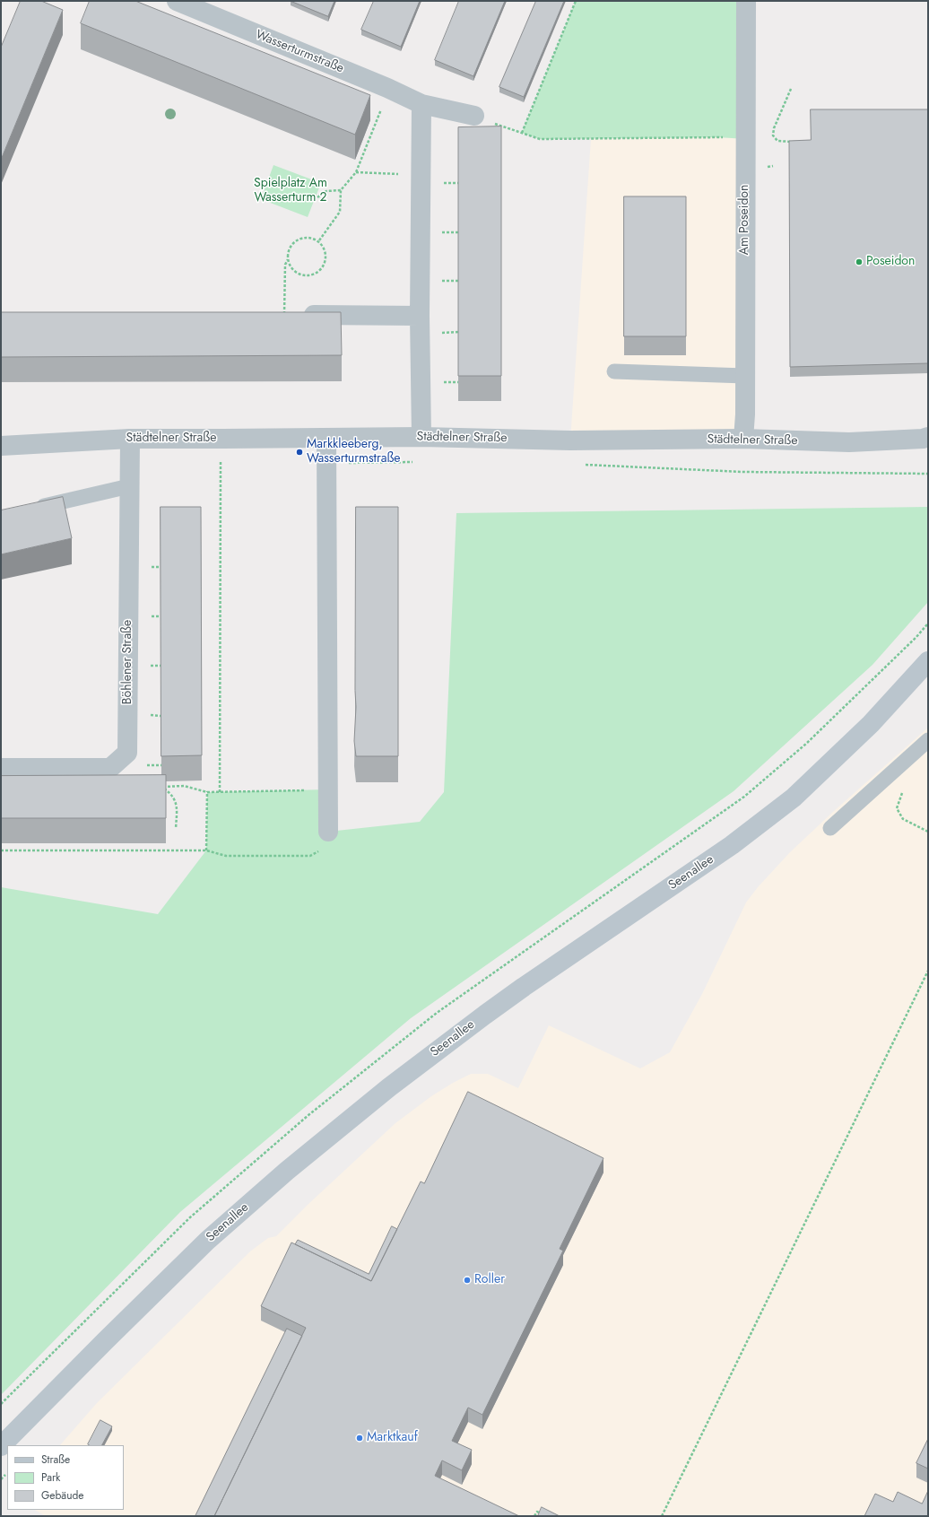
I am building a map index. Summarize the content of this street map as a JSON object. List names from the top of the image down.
{
  "streets": {
    "main road": ["Seenallee"],
    "street": [
      "Wasserturmstraße",
      "Am Poseidon",
      "Städtelner Straße",
      "Böhlener Straße"
    ]
  },
  "crossings": [
    ["Am Poseidon", "Städtelner Straße"],
    ["Städtelner Straße", "Böhlener Straße"]
  ],
  "parks": ["Spielplatz Am Wasserturm 2"],
  "places": [
    "Poseidon",
    "Markkleeberg, Wasserturmstraße",
    "Roller",
    "Marktkauf"
  ],
  "legend": ["Straße", "Park", "Gebäude"]
}
